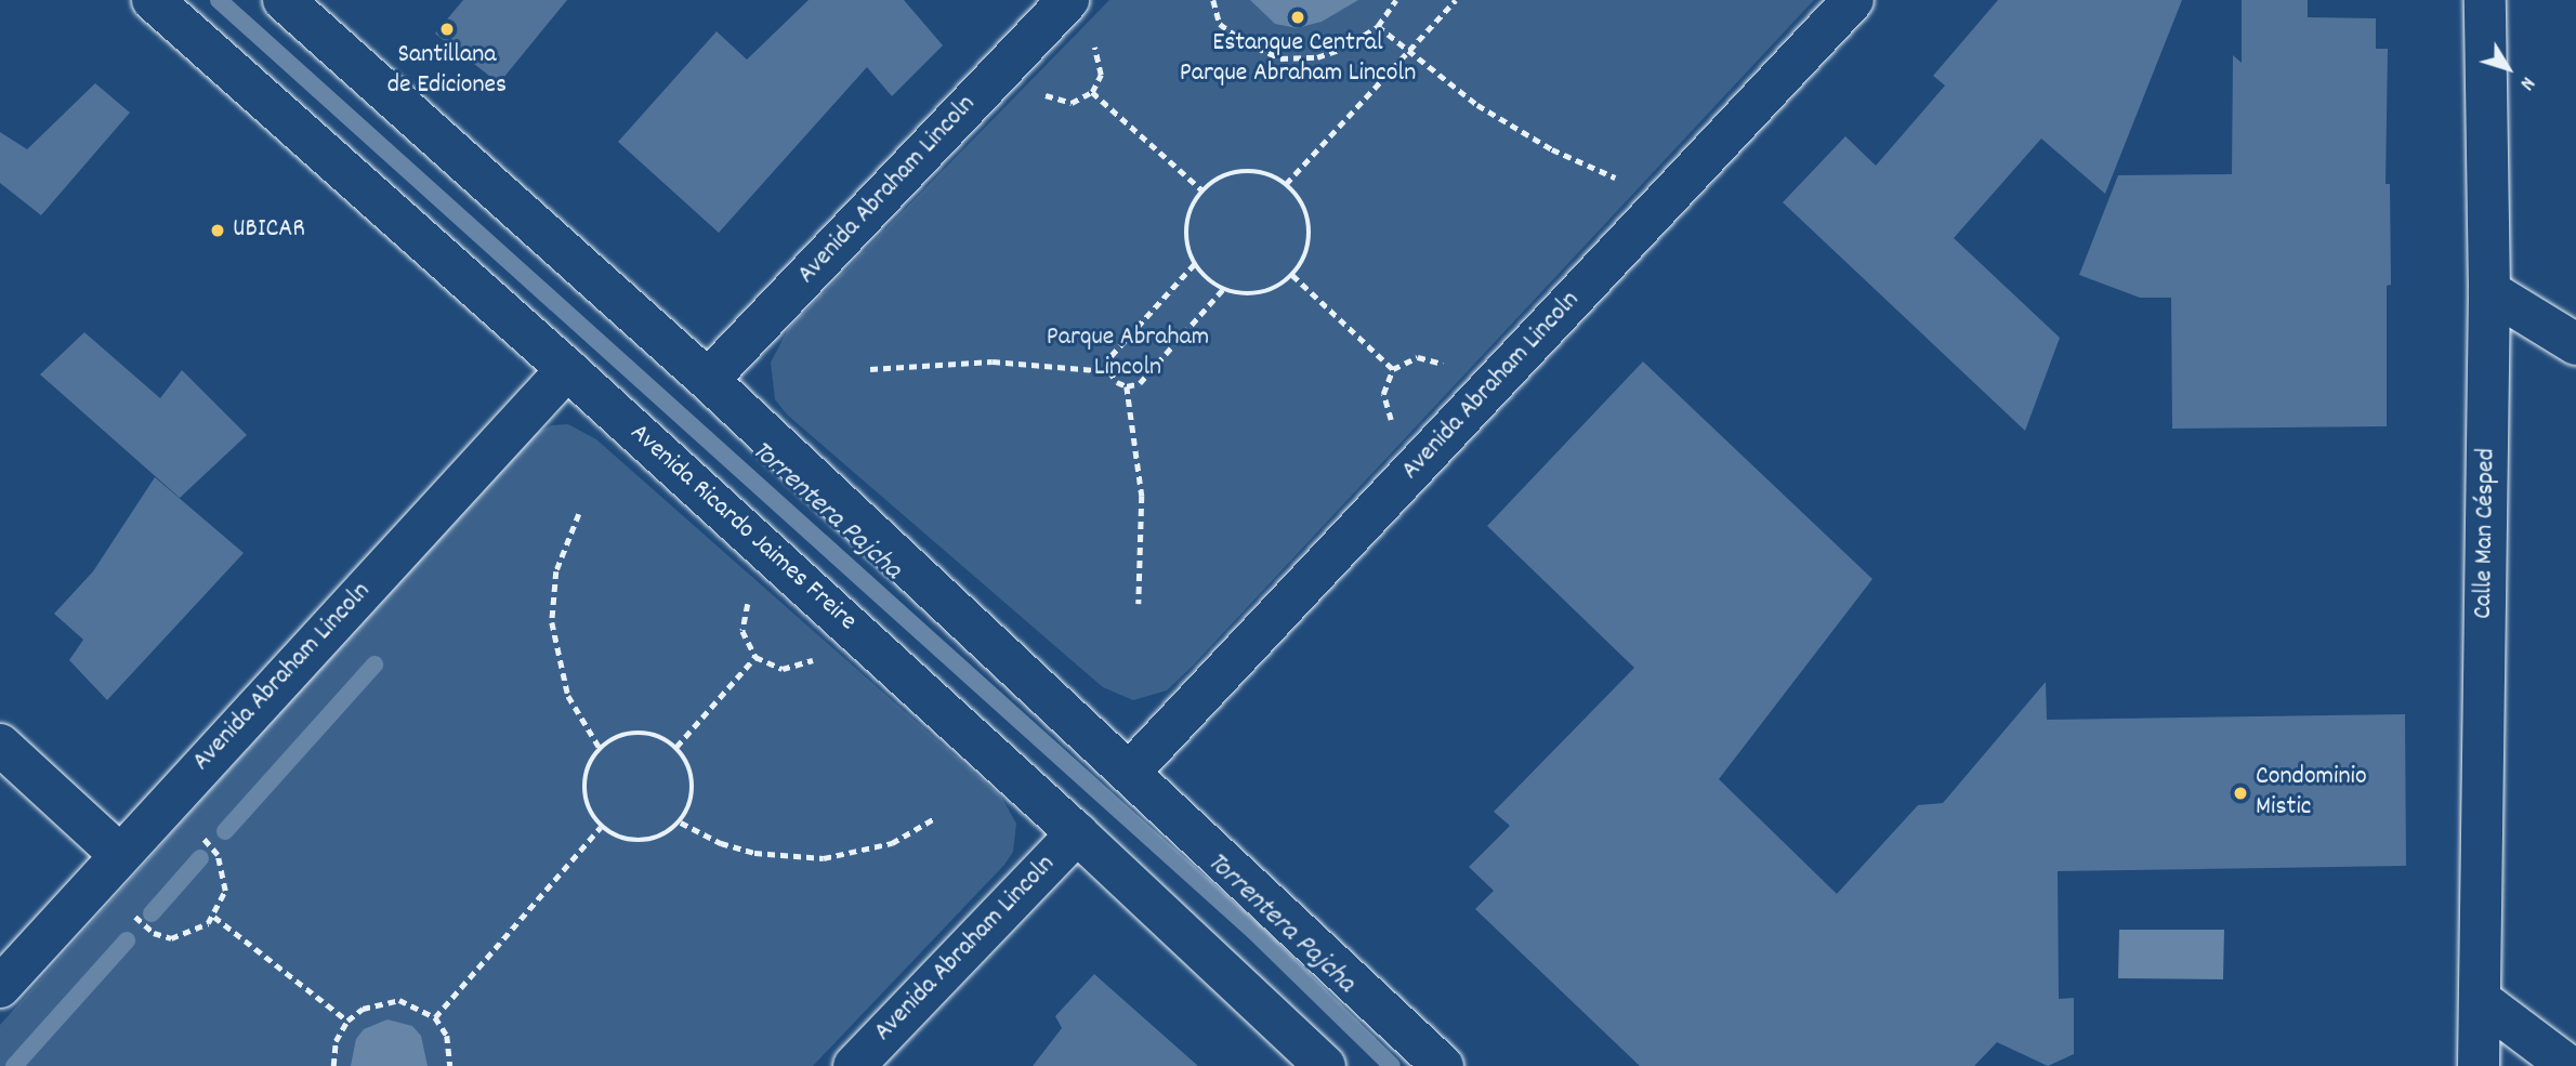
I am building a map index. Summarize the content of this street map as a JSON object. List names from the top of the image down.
{
  "streets": {
    "street": ["Avenida Abraham Lincoln", "Avenida Ricardo Jaimes Freire", "Calle Man Césped"]
  },
  "crossings": [
    ["Avenida Abraham Lincoln", "Avenida Ricardo Jaimes Freire"]
  ],
  "water": ["Torrentera Pajcha"],
  "parks": ["Parque Abraham Lincoln"],
  "places": [
    "Estanque Central Parque Abraham Lincoln",
    "Santillana de Ediciones",
    "UBICAR",
    "Condominio Mistic"
  ],
  "north": "bottom right"
}
